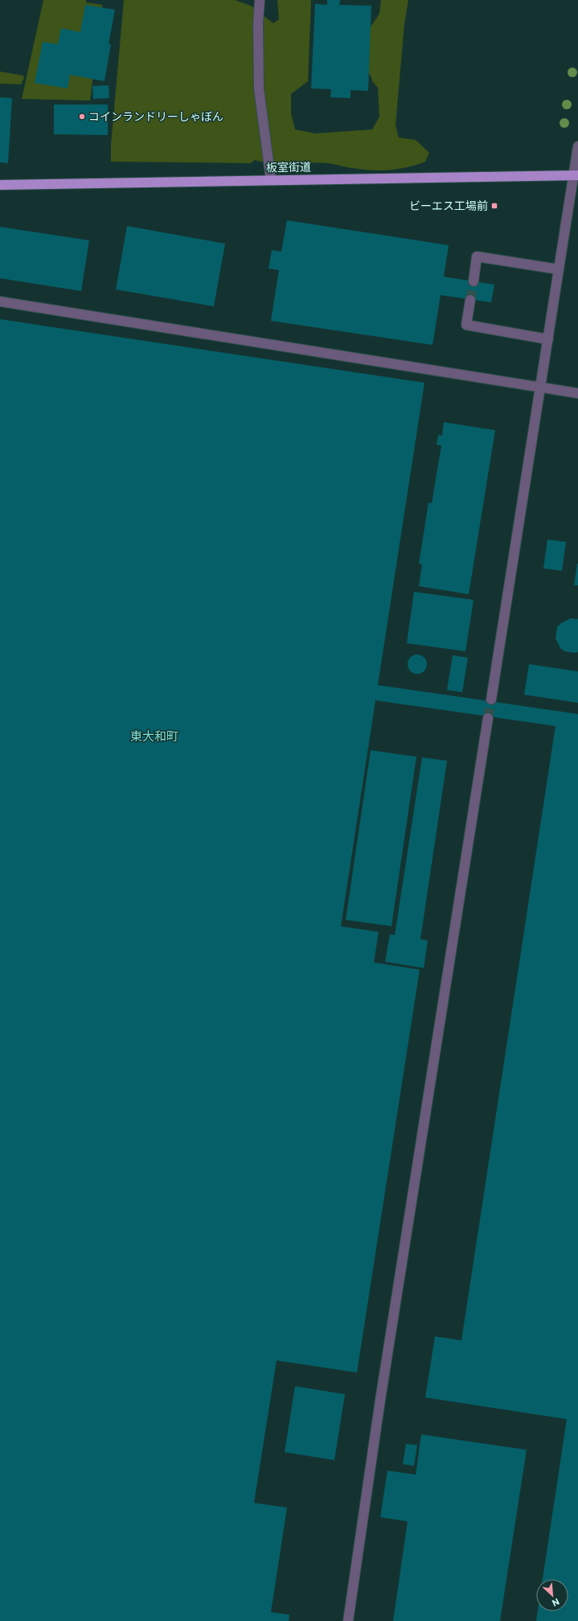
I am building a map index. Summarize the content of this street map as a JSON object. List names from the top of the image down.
{
  "streets": {
    "main road": ["板室街道"]
  },
  "districts": ["東大和町"],
  "places": {
    "other": ["コインランドリーしゃぼん"],
    "transit": ["ビーエス工場前"]
  },
  "north": "bottom right"
}
